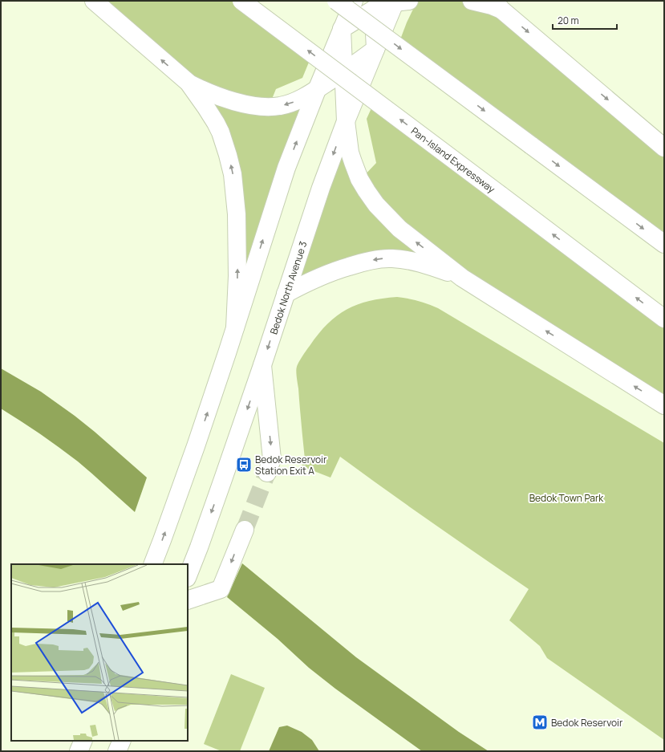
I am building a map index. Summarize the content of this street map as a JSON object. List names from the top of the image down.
{
  "streets": {
    "main road": ["Pan-Island Expressway", "Bedok North Avenue 3"]
  },
  "parks": ["Bedok Town Park"],
  "places": {
    "bus stop": ["Bedok Reservoir Station Exit A"],
    "metro station": ["Bedok Reservoir"]
  },
  "scale_bar": "20 m"
}
